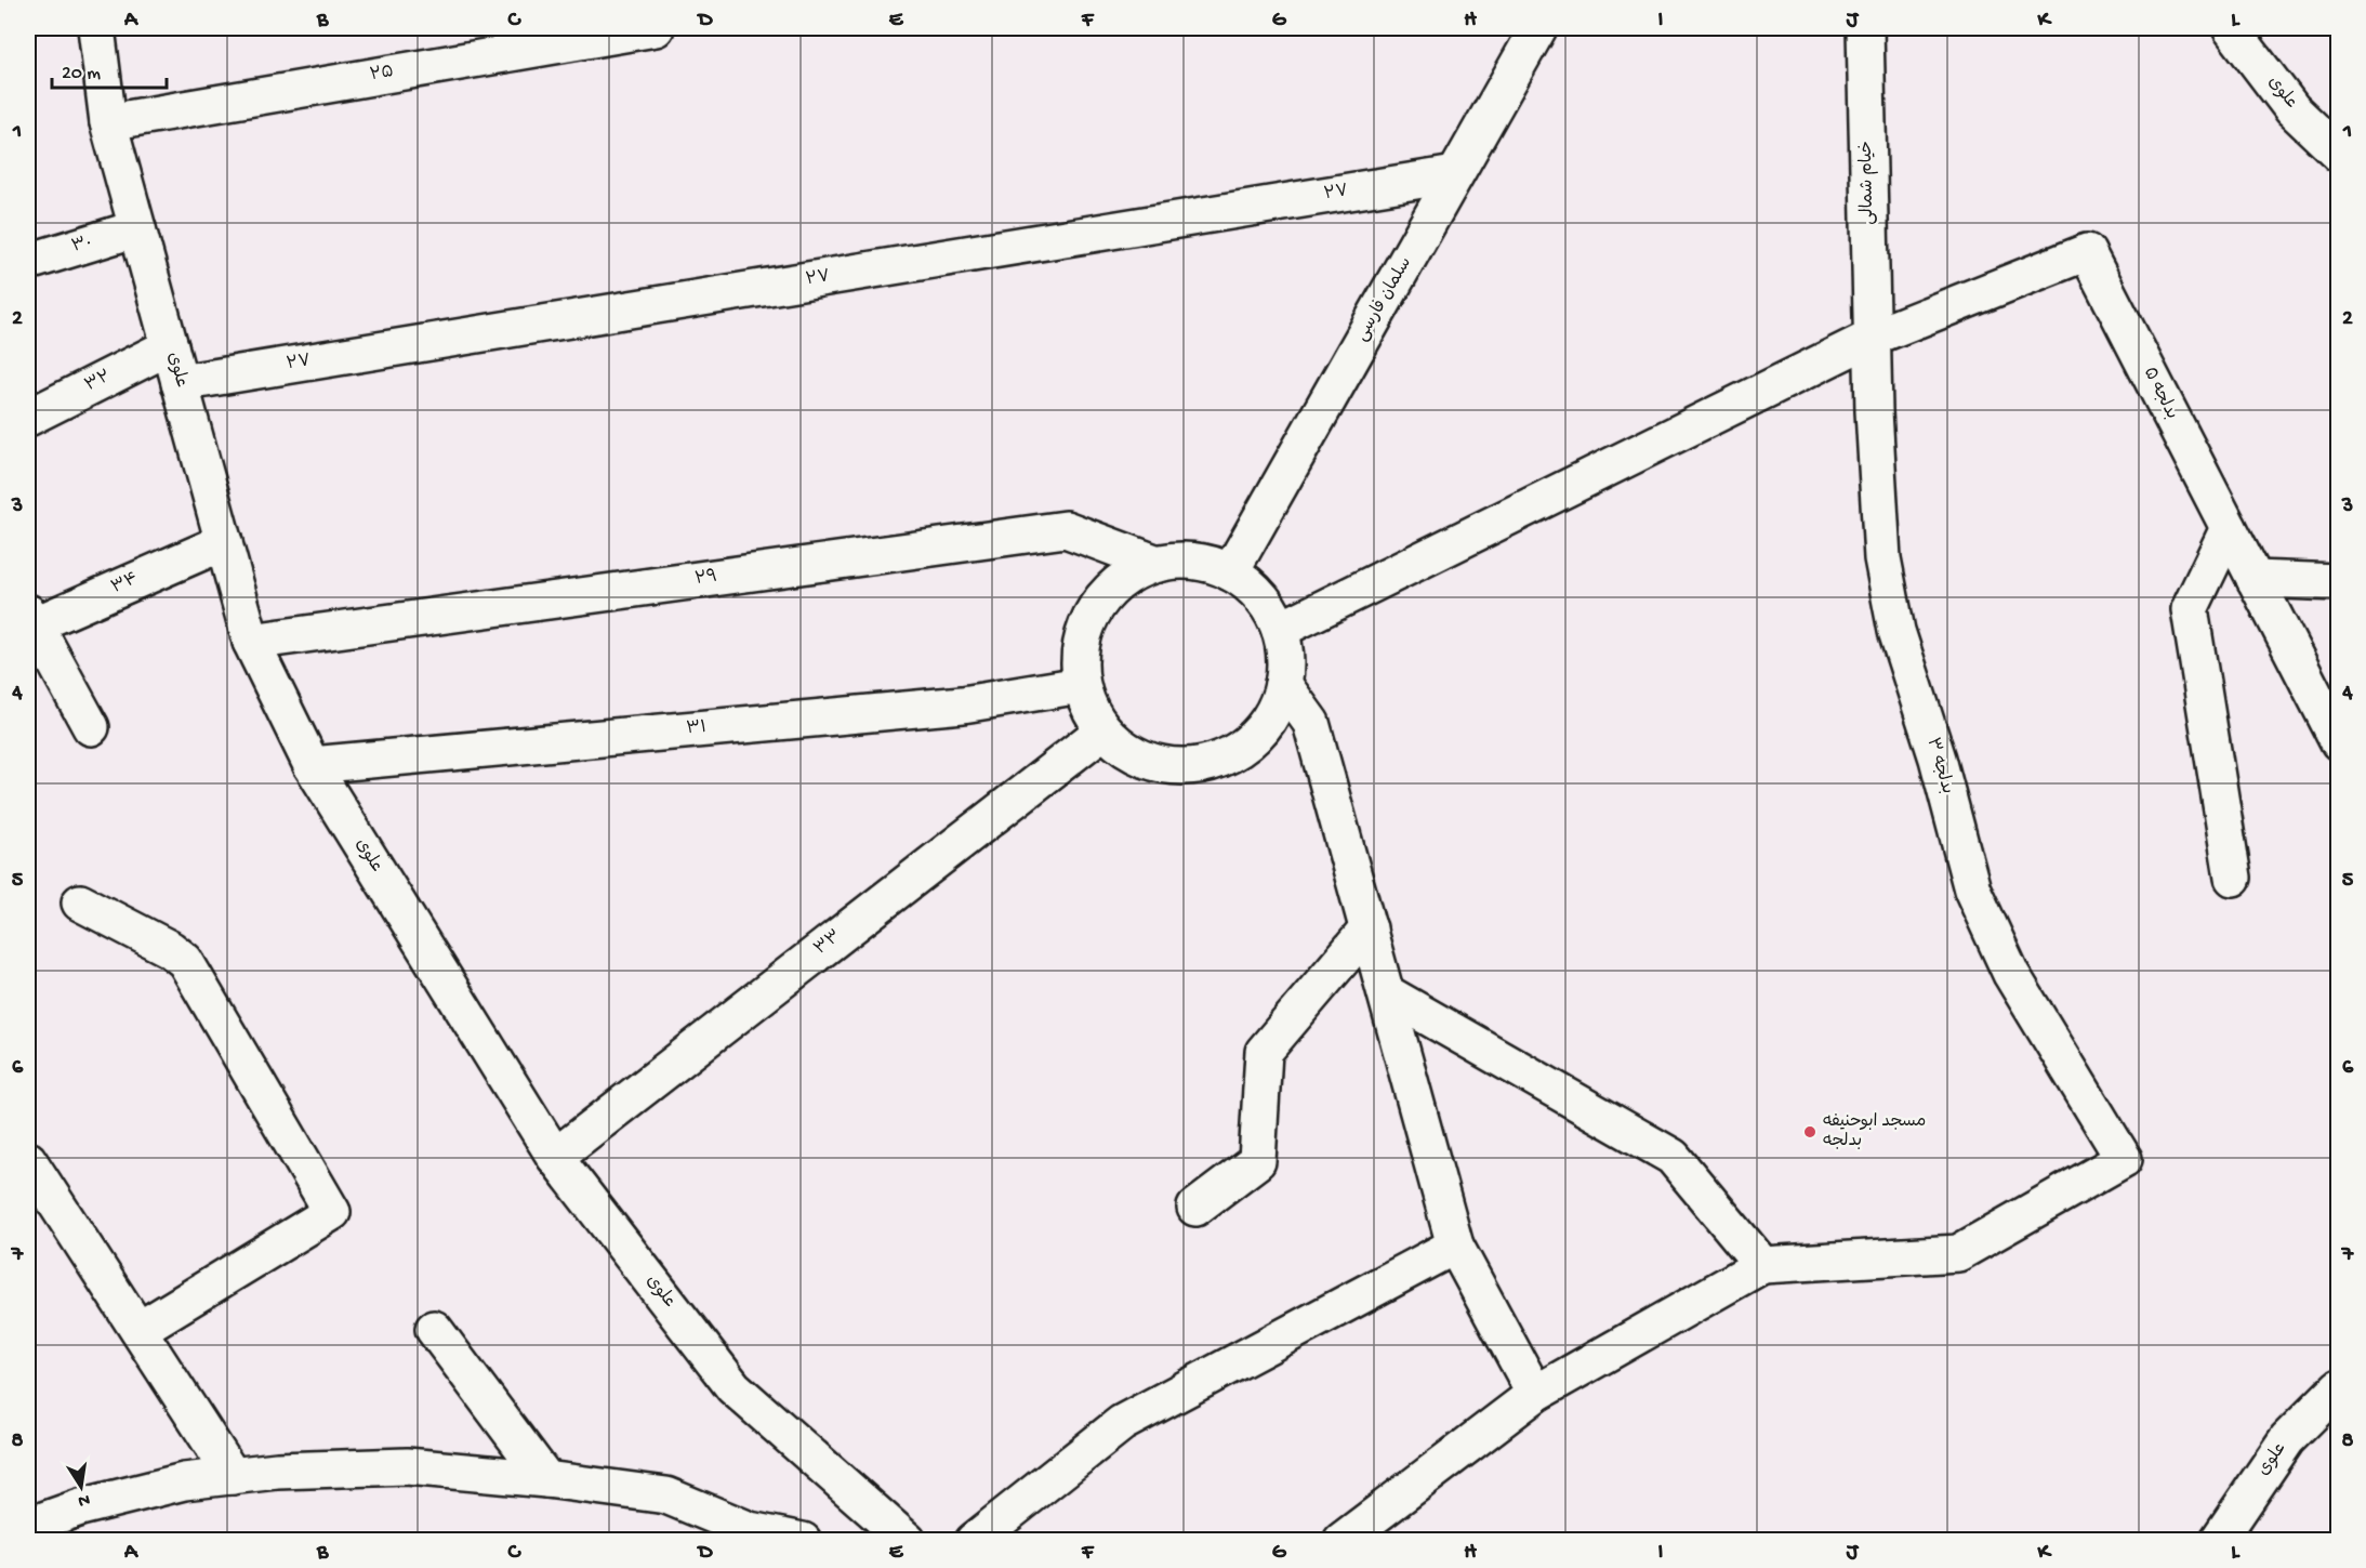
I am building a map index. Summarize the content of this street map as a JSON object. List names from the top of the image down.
{
  "streets": {
    "street": [
      "۲۵",
      "علوی",
      "خیام شمالی",
      "۲۷",
      "۳۰",
      "سلمان فارسی",
      "۳۲",
      "بدلجه ۵",
      "۲۹",
      "۳۴",
      "۳۱",
      "بدلجه ۳",
      "۳۳"
    ]
  },
  "crossings": [
    ["۲۵", "علوی"],
    ["علوی", "۲۷"],
    ["علوی", "۳۰"],
    ["علوی", "۳۲"],
    ["علوی", "۲۹"],
    ["علوی", "۳۴"],
    ["علوی", "۳۱"],
    ["علوی", "۳۳"],
    ["خیام شمالی", "بدلجه ۵"],
    ["خیام شمالی", "بدلجه ۳"],
    ["۲۷", "سلمان فارسی"],
    ["سلمان فارسی", "۲۹"],
    ["سلمان فارسی", "۳۱"],
    ["سلمان فارسی", "۳۳"],
    ["بدلجه ۵", "بدلجه ۳"],
    ["۲۹", "۳۱"],
    ["۲۹", "۳۳"],
    ["۳۱", "۳۳"]
  ],
  "places": ["مسجد ابوحنیفه بدلجه"],
  "scale_bar": "20 m",
  "north": "bottom",
  "grid": {
    "columns": [
      "A",
      "B",
      "C",
      "D",
      "E",
      "F",
      "G",
      "H",
      "I",
      "J",
      "K",
      "L"
    ],
    "rows": [
      "1",
      "2",
      "3",
      "4",
      "5",
      "6",
      "7",
      "8"
    ]
  }
}
